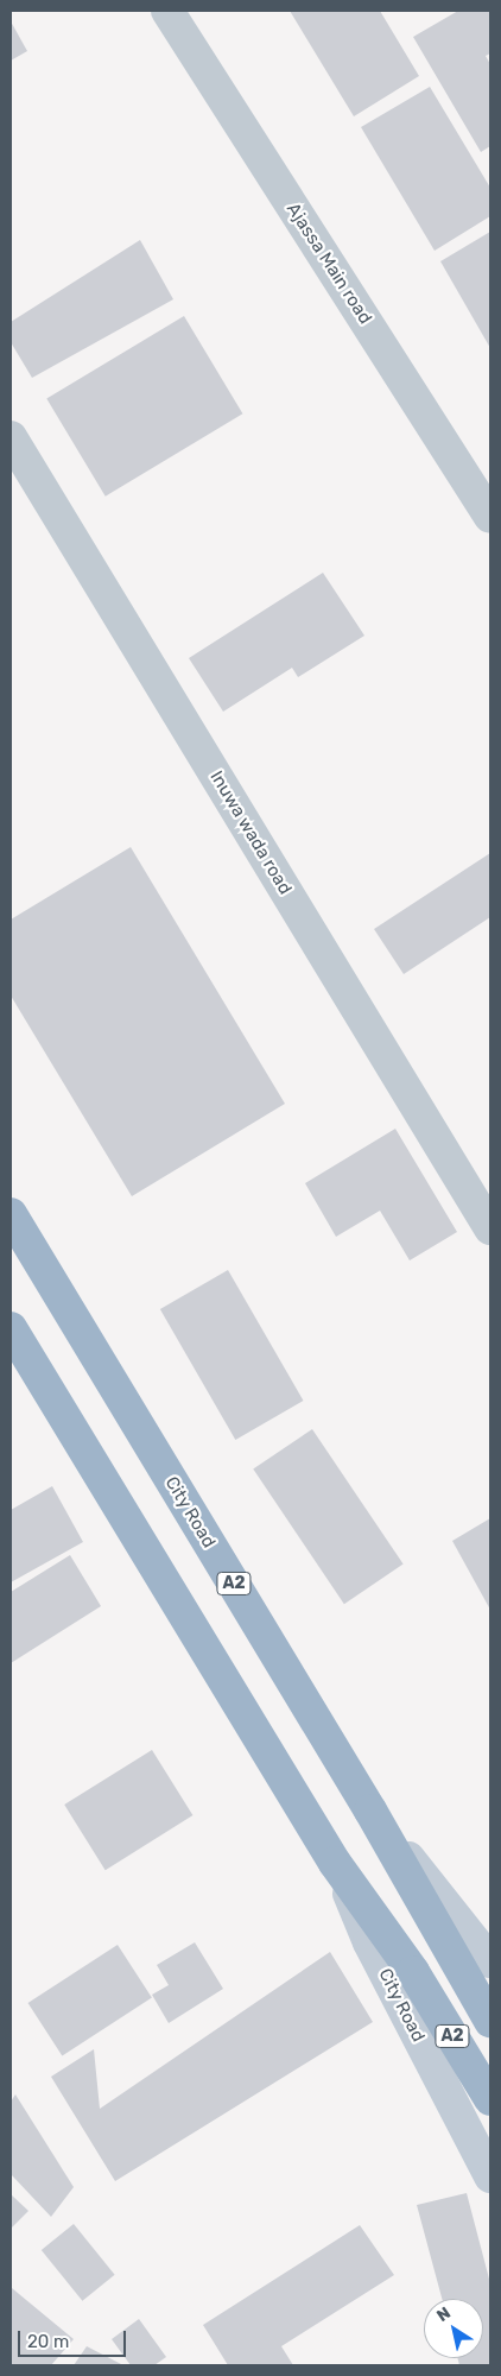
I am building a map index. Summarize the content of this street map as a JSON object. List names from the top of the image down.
{
  "streets": {
    "highway": ["City Road", "A2"],
    "street": ["Ajassa Main road", "Inuwa wada road"]
  },
  "scale_bar": "20 m",
  "north": "top left"
}
